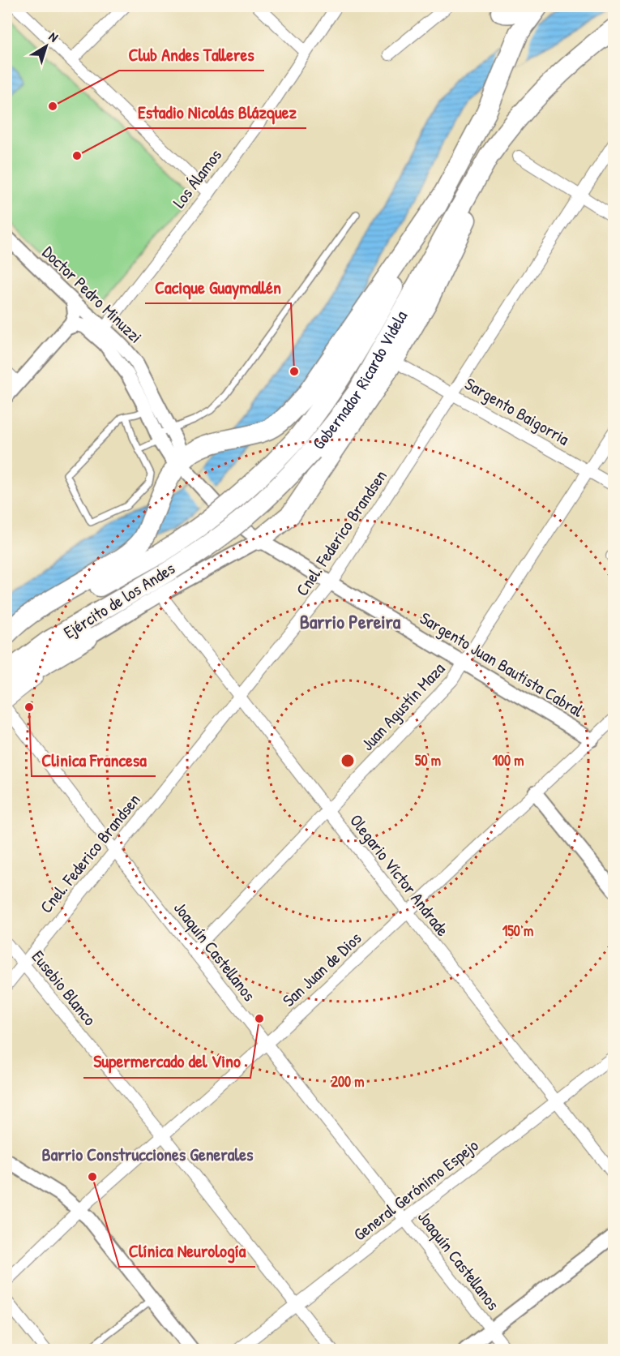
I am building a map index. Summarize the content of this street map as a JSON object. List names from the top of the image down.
{
  "streets": {
    "highway": ["Gobernador Ricardo Videla"],
    "street": [
      "Los Álamos",
      "Doctor Pedro Minuzzi",
      "Sargento Baigorria",
      "Cnel. Federico Brandsen",
      "Ejército de los Andes",
      "Sargento Juan Bautista Cabral",
      "Juan Agustín Maza",
      "Olegario Víctor Andrade",
      "Joaquín Castellanos",
      "San Juan de Dios",
      "Eusebio Blanco",
      "General Gerónimo Espejo"
    ]
  },
  "crossings": [
    ["Los Álamos", "Doctor Pedro Minuzzi"],
    ["Doctor Pedro Minuzzi", "Sargento Juan Bautista Cabral"],
    ["Sargento Baigorria", "Cnel. Federico Brandsen"],
    ["Sargento Baigorria", "Juan Agustín Maza"],
    ["Cnel. Federico Brandsen", "Sargento Juan Bautista Cabral"],
    ["Cnel. Federico Brandsen", "Olegario Víctor Andrade"],
    ["Cnel. Federico Brandsen", "Joaquín Castellanos"],
    ["Cnel. Federico Brandsen", "Eusebio Blanco"],
    ["Ejército de los Andes", "Sargento Juan Bautista Cabral"],
    ["Ejército de los Andes", "Olegario Víctor Andrade"],
    ["Sargento Juan Bautista Cabral", "Juan Agustín Maza"],
    ["Sargento Juan Bautista Cabral", "San Juan de Dios"],
    ["Juan Agustín Maza", "Olegario Víctor Andrade"],
    ["Juan Agustín Maza", "Joaquín Castellanos"],
    ["Olegario Víctor Andrade", "San Juan de Dios"],
    ["Olegario Víctor Andrade", "General Gerónimo Espejo"],
    ["Joaquín Castellanos", "San Juan de Dios"],
    ["Joaquín Castellanos", "General Gerónimo Espejo"],
    ["San Juan de Dios", "Eusebio Blanco"],
    ["Eusebio Blanco", "General Gerónimo Espejo"]
  ],
  "districts": ["Barrio Pereira", "Barrio Construcciones Generales"],
  "places": [
    "Club Andes Talleres",
    "Estadio Nicolás Blázquez",
    "Cacique Guaymallén",
    "Clinica Francesa",
    "Supermercado del Vino",
    "Clínica Neurología"
  ],
  "north": "top right",
  "rings": [
    "50 m",
    "100 m",
    "150 m",
    "200 m"
  ]
}
